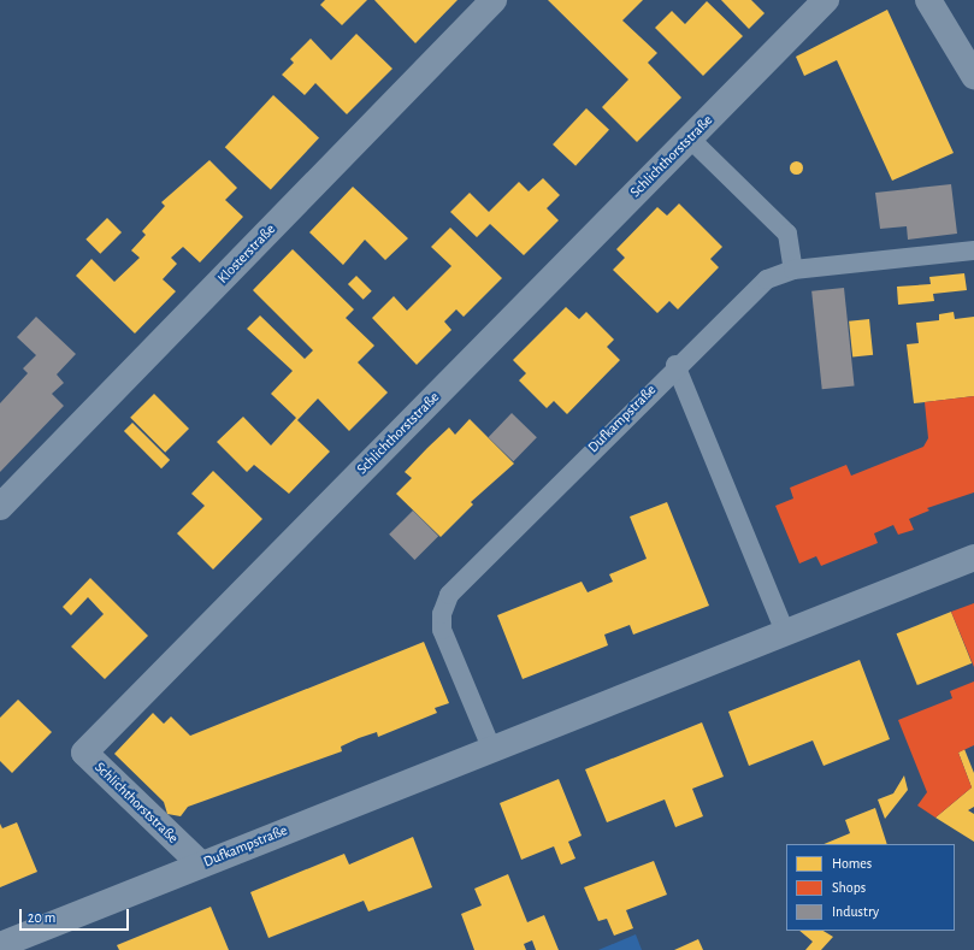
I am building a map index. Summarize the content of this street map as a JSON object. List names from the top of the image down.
{
  "streets": {
    "street": ["Schlichthorststraße", "Klosterstraße", "Dufkampstraße"]
  },
  "crossings": [
    ["Schlichthorststraße", "Dufkampstraße"]
  ],
  "legend": ["Homes", "Shops", "Industry"],
  "scale_bar": "20 m"
}
